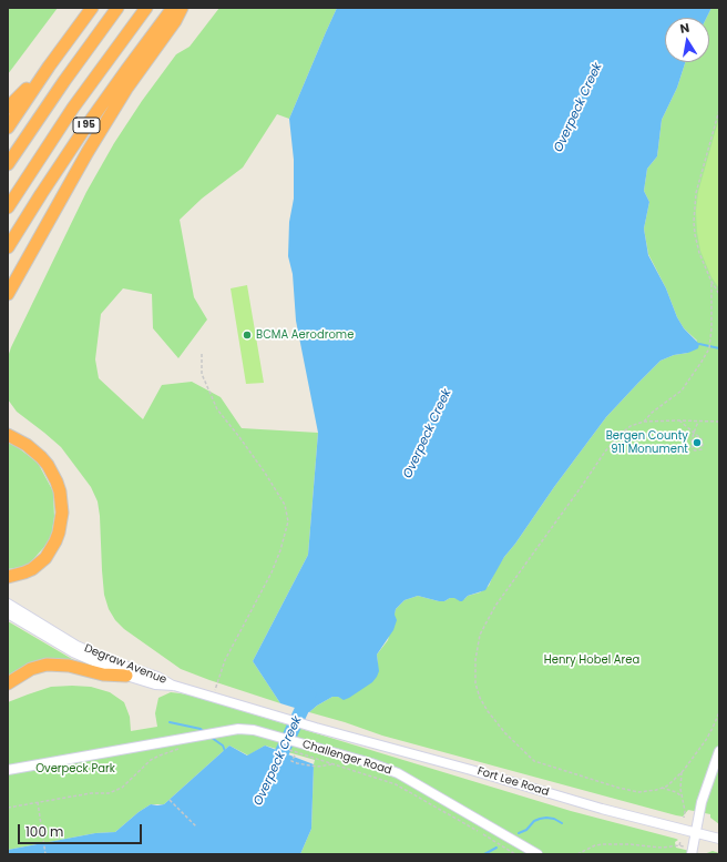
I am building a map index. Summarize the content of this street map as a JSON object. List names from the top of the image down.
{
  "streets": {
    "highway": ["I 95"],
    "main road": ["Degraw Avenue", "Challenger Road", "Fort Lee Road"]
  },
  "crossings": [
    ["Degraw Avenue", "Fort Lee Road"]
  ],
  "water": ["Overpeck Creek"],
  "parks": ["Henry Hobel Area", "Overpeck Park"],
  "places": ["BCMA Aerodrome", "Bergen County 911 Monument"],
  "scale_bar": "100 m",
  "north": "top"
}
